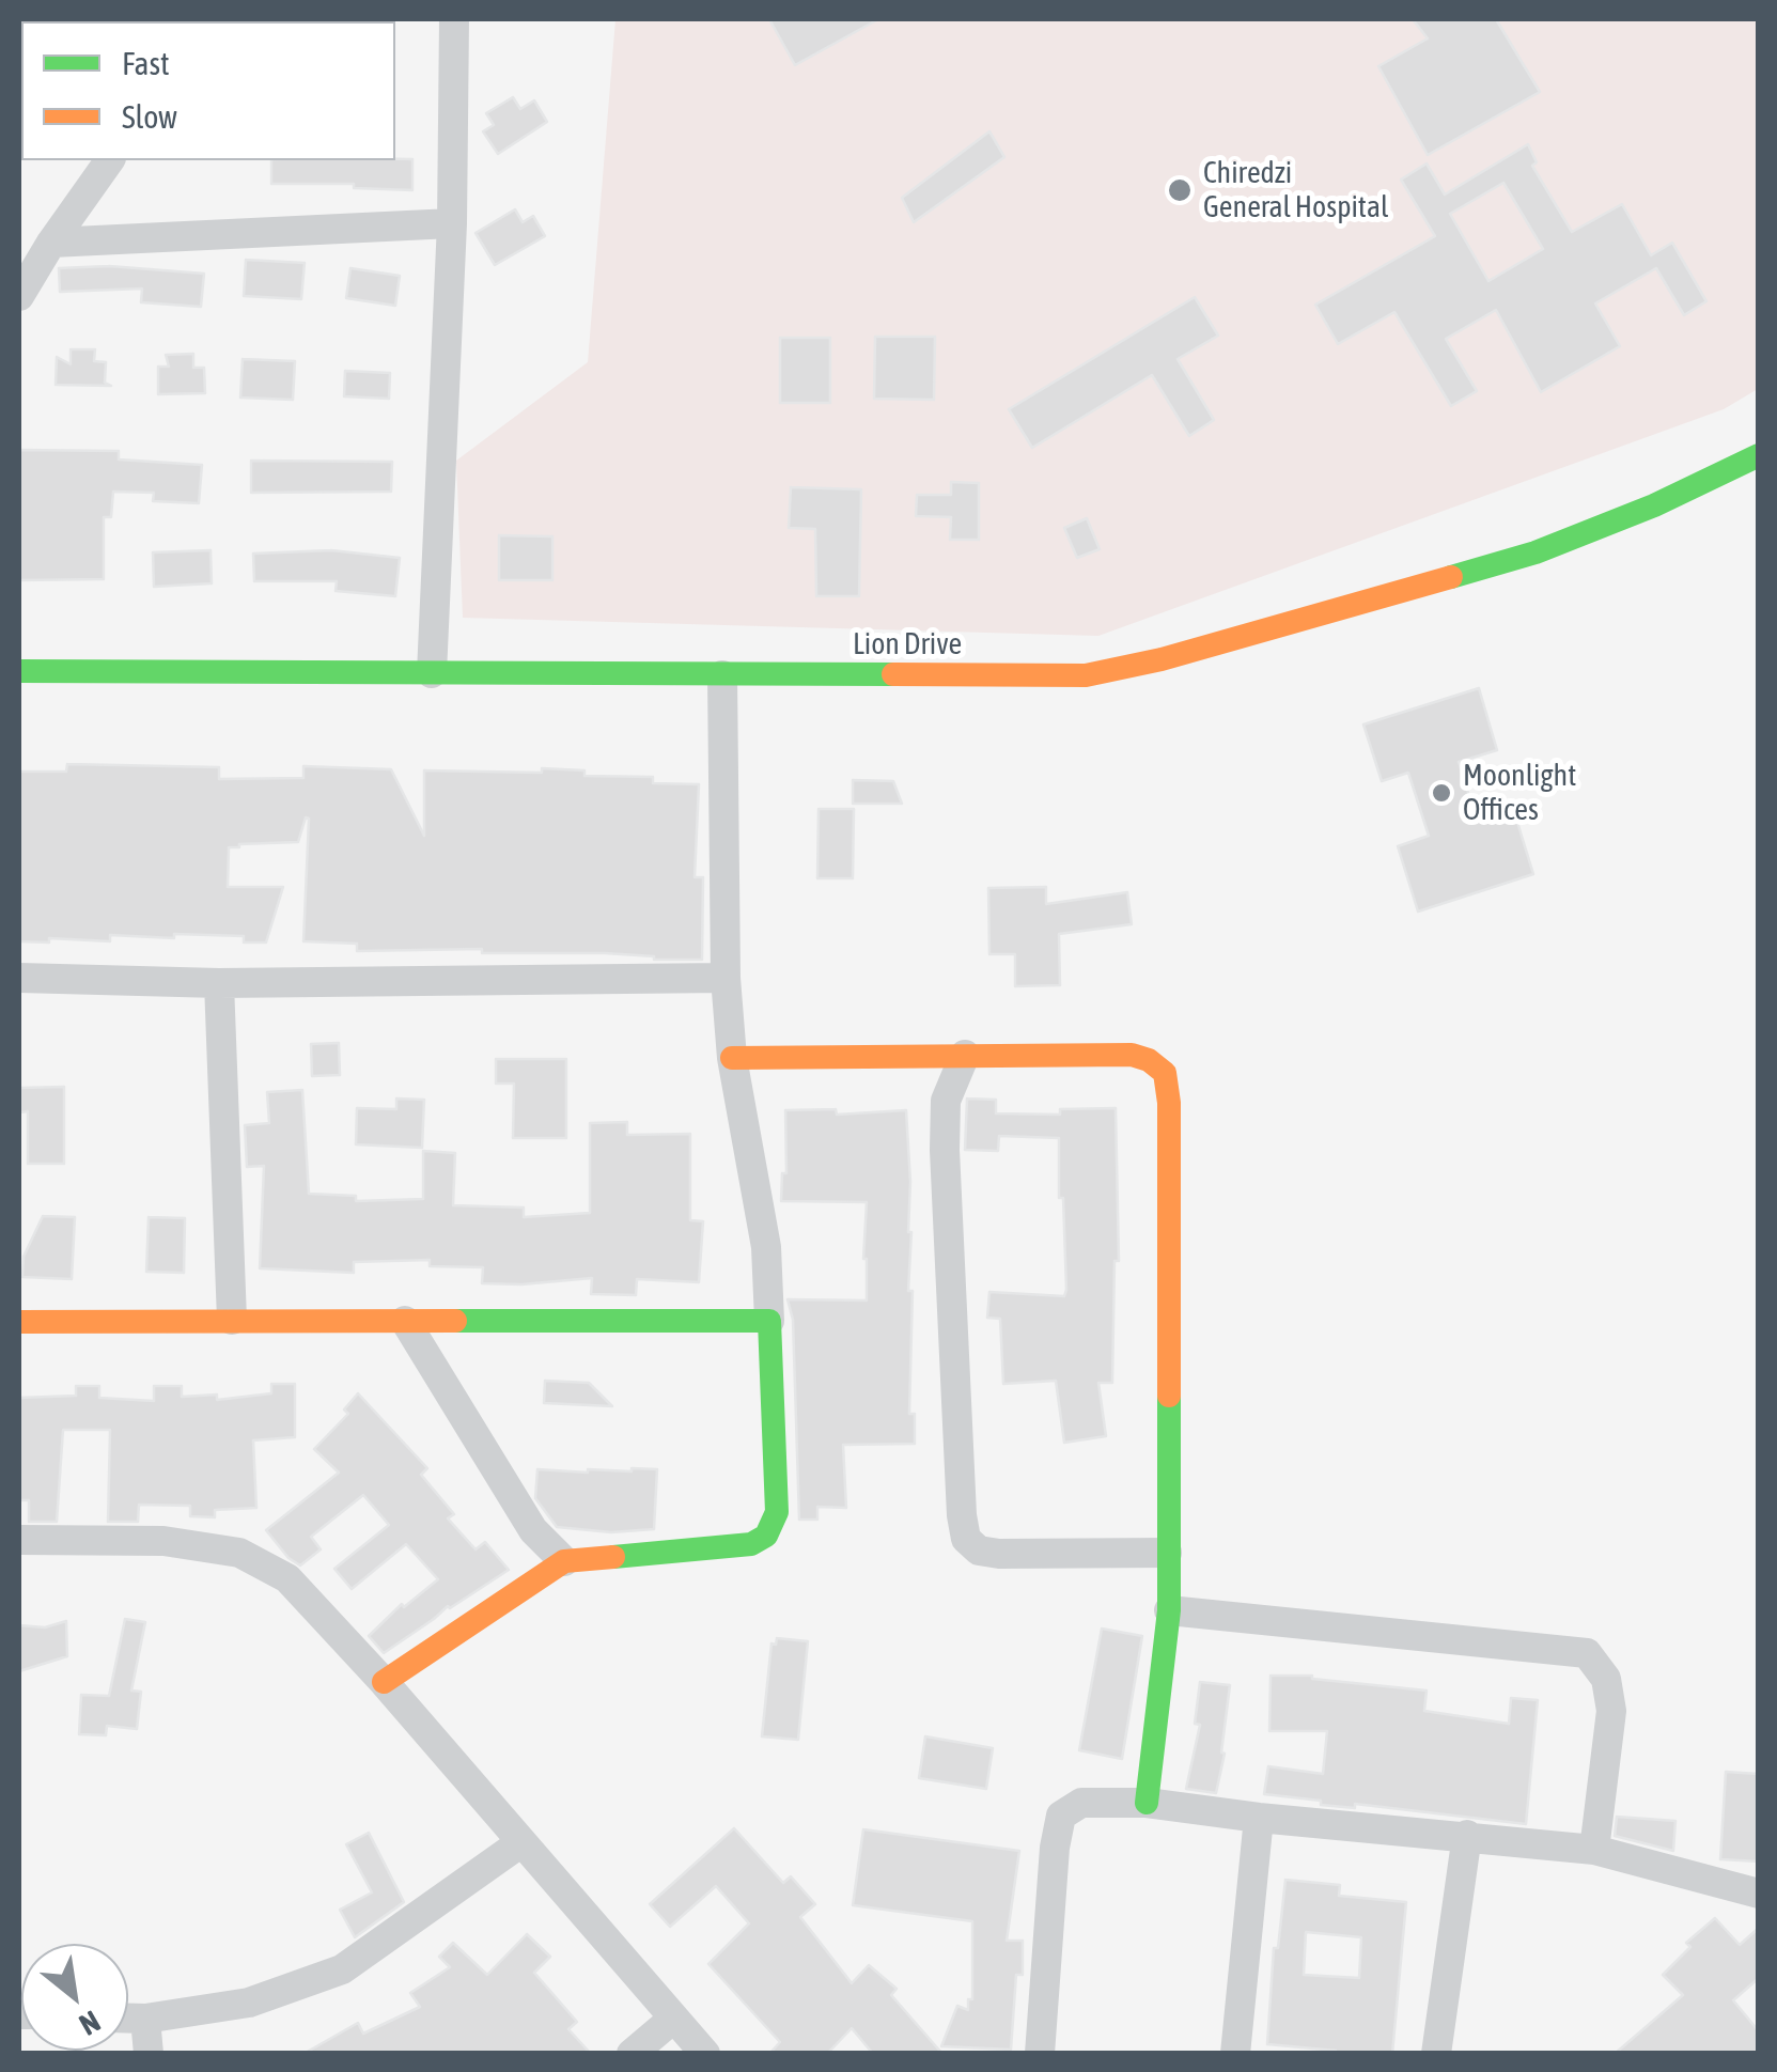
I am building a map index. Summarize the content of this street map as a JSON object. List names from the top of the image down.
{
  "streets": {
    "street": ["Lion Drive"]
  },
  "places": ["Chiredzi General Hospital", "Moonlight Offices"],
  "legend": ["Fast", "Slow"],
  "north": "bottom right"
}
